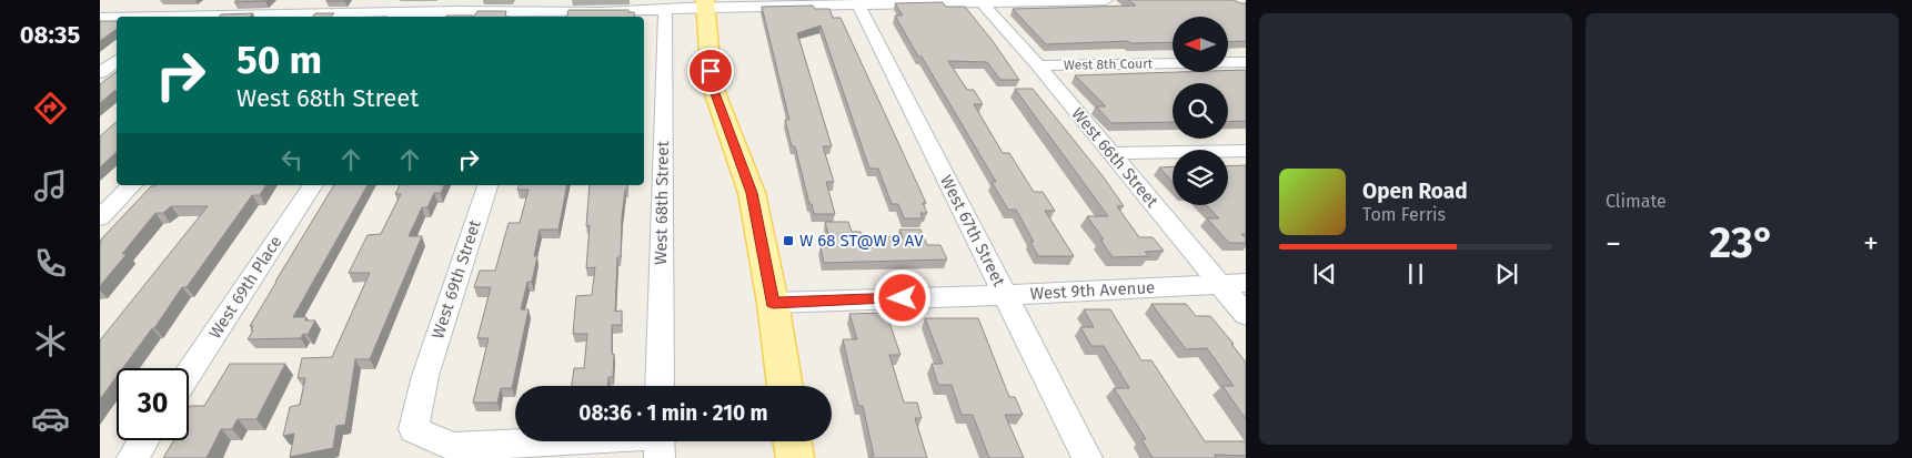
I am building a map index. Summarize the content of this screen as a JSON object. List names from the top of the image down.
{
  "streets": {
    "street": [
      "West 8th Court",
      "West 66th Street",
      "West 68th Street",
      "West 67th Street",
      "West 69th Street",
      "West 69th Place",
      "West 9th Avenue"
    ]
  },
  "crossings": [
    ["West 8th Court", "West 66th Street"],
    ["West 66th Street", "West 9th Avenue"],
    ["West 67th Street", "West 9th Avenue"]
  ],
  "places": {
    "transit": ["W 68 ST@W 9 AV"]
  },
  "north": "left",
  "page": {
    "tabs": "08:35",
    "tile": "Climate",
    "turn": ["50 m", "West 68th Street"],
    "song": ["Open Road", "Tom Ferris"],
    "heat": ["−", "23°", "+"],
    "limit": "30",
    "trip": "08:36 · 1 min · 210 m"
  }
}
